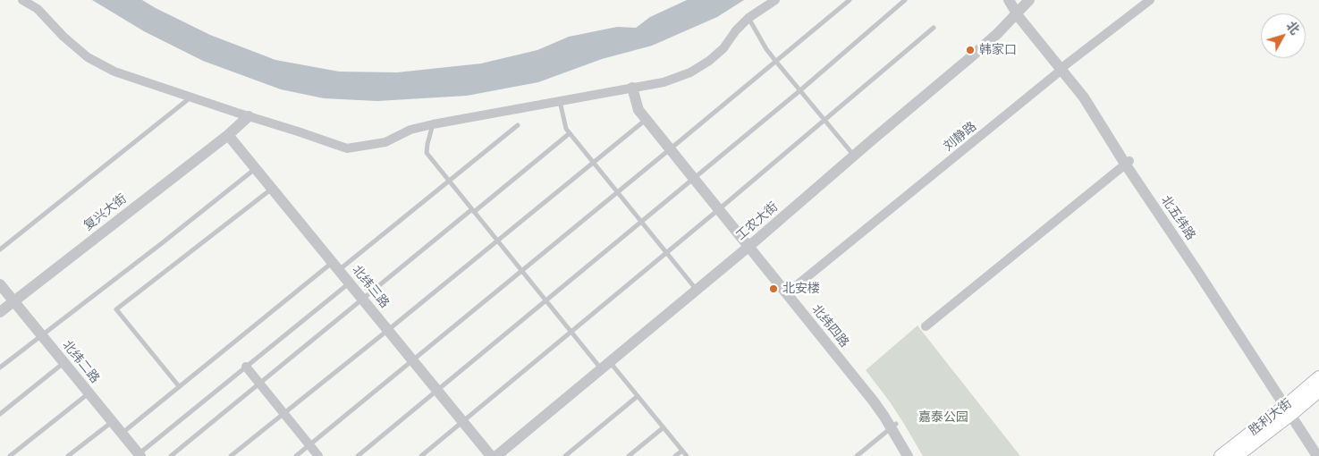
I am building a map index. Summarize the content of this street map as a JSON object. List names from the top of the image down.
{
  "streets": {
    "main road": ["胜利大街"],
    "street": [
      "刘静路",
      "复兴大街",
      "北五纬路",
      "工农大街",
      "北纬三路",
      "北纬四路",
      "北纬二路"
    ]
  },
  "crossings": [
    ["刘静路", "北五纬路"],
    ["刘静路", "北纬四路"],
    ["复兴大街", "北纬三路"],
    ["复兴大街", "北纬二路"],
    ["北五纬路", "工农大街"],
    ["北五纬路", "胜利大街"],
    ["工农大街", "北纬四路"]
  ],
  "parks": ["嘉泰公园"],
  "places": ["韩家口", "北安楼"],
  "north": "top right"
}
